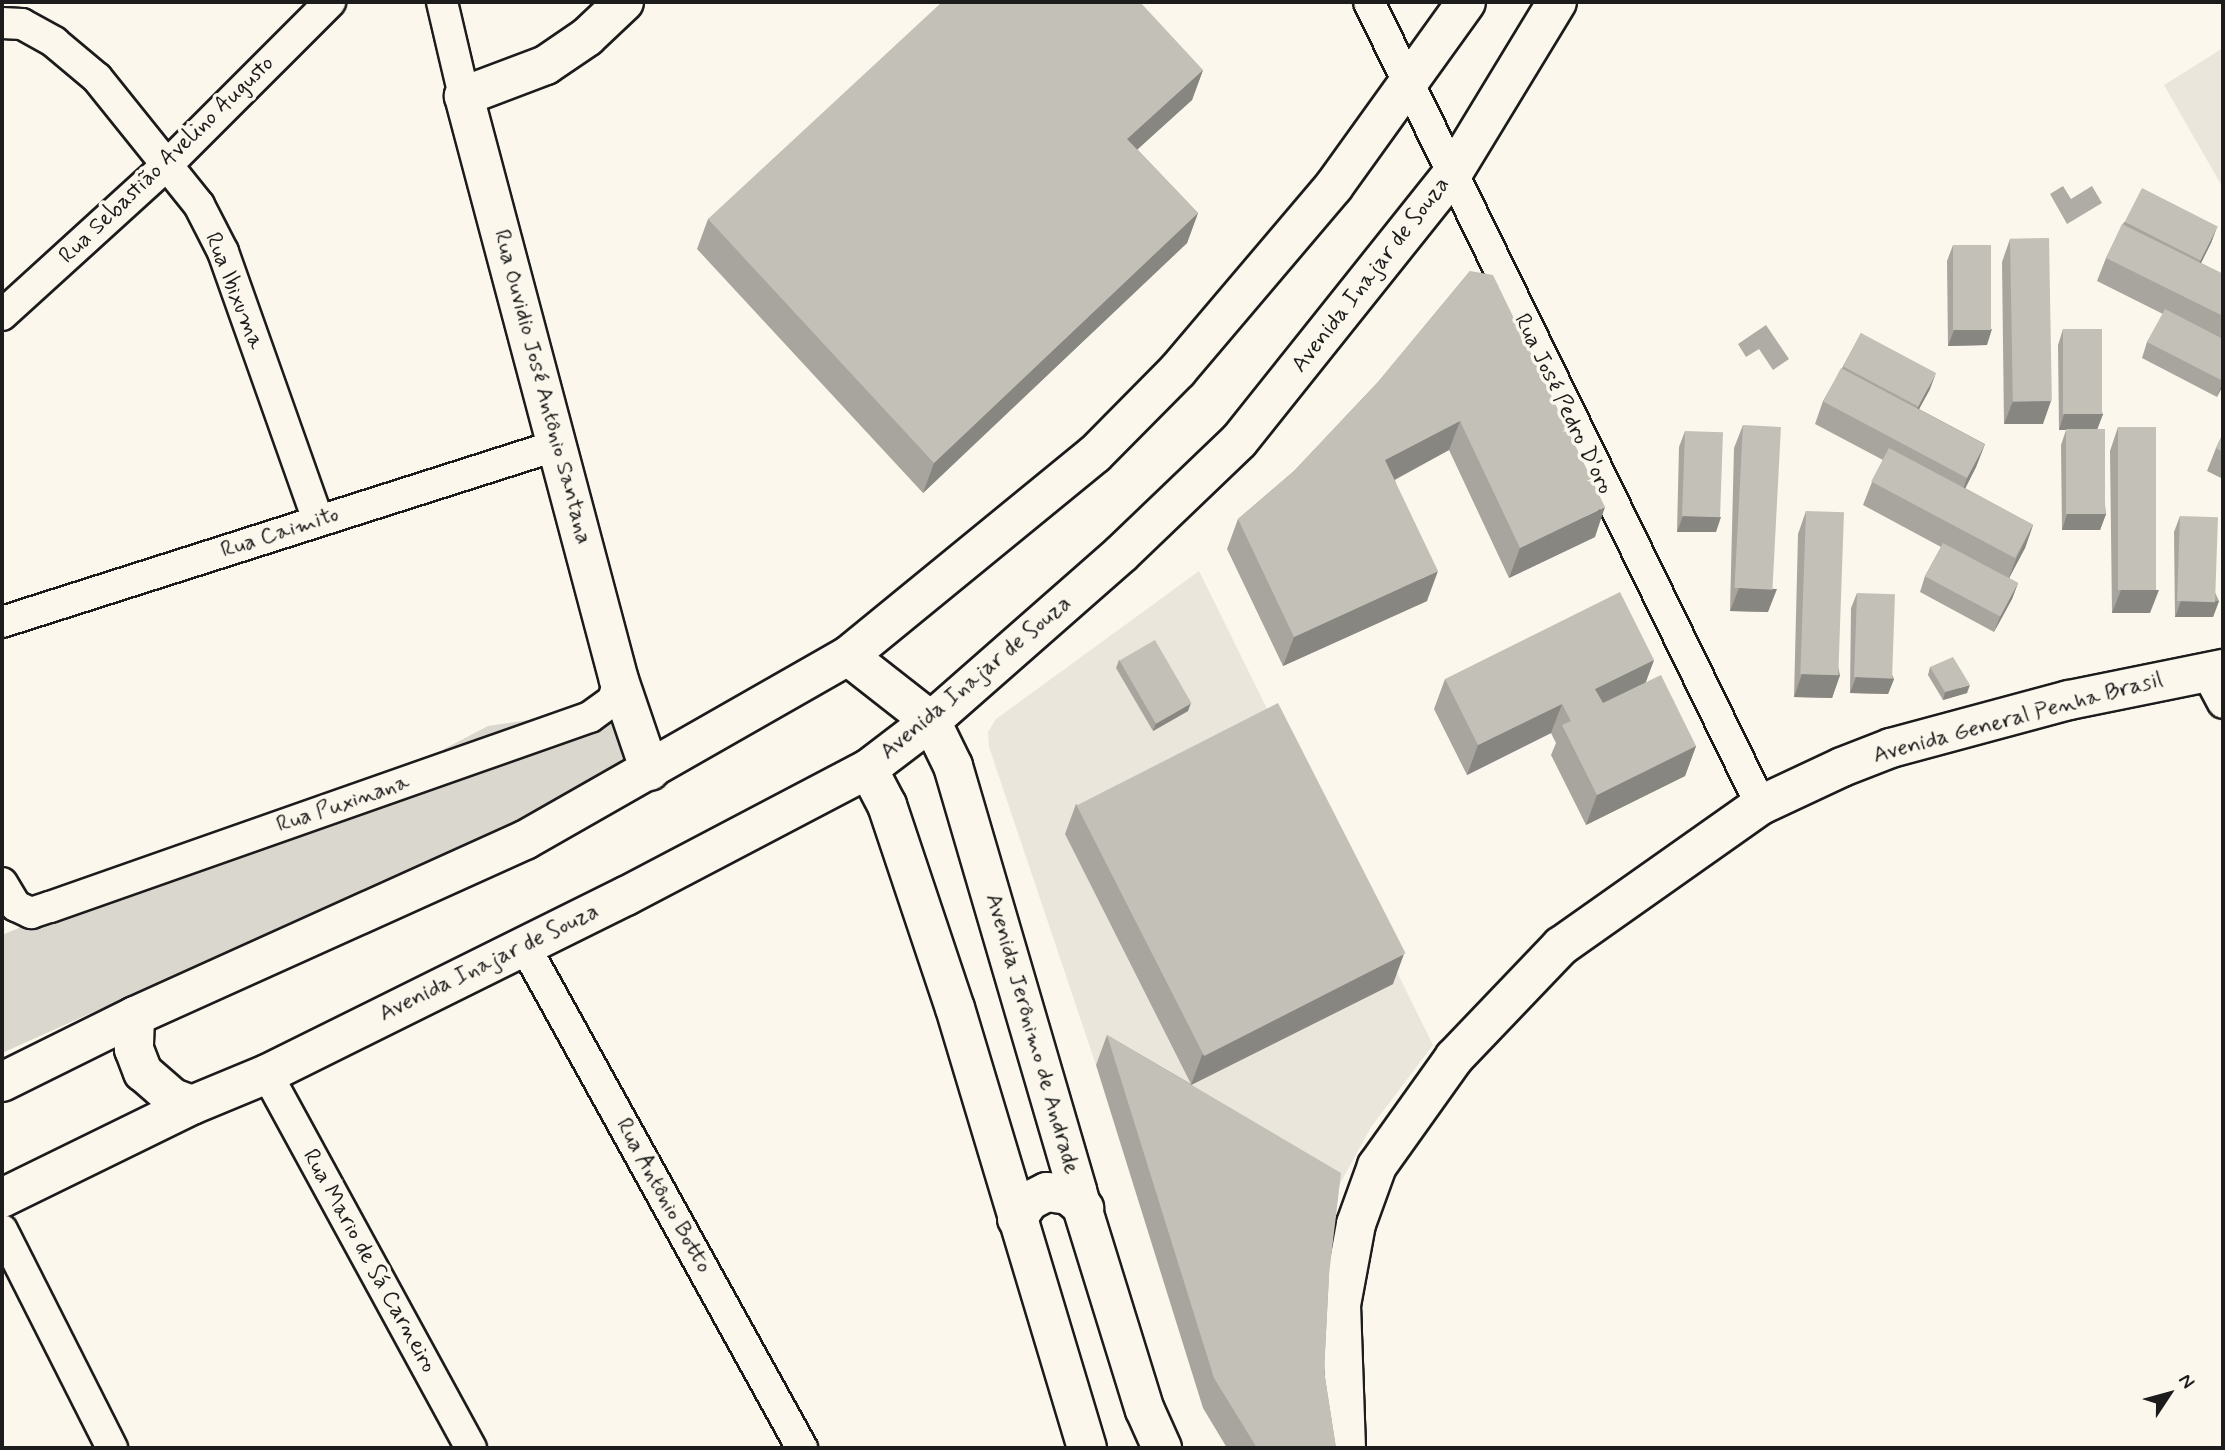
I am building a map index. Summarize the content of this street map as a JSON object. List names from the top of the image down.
{
  "streets": {
    "main road": [
      "Avenida Inajar de Souza",
      "Rua Ouvidio José Antônio Santana",
      "Avenida General Penha Brasil",
      "Avenida Jerônimo de Andrade"
    ],
    "street": [
      "Rua Sebastião Avelino Augusto",
      "Rua Ibixuma",
      "Rua José Pedro D'oro",
      "Rua Caimito",
      "Rua Puxinana",
      "Rua Antônio Botto",
      "Rua Mario de Sá Carneiro"
    ]
  },
  "crossings": [
    ["Rua Sebastião Avelino Augusto", "Rua Ibixuma"],
    ["Avenida Inajar de Souza", "Rua José Pedro D'oro"],
    ["Avenida Inajar de Souza", "Avenida Jerônimo de Andrade"],
    ["Avenida Inajar de Souza", "Rua Antônio Botto"],
    ["Avenida Inajar de Souza", "Rua Mario de Sá Carneiro"],
    ["Rua Ibixuma", "Rua Caimito"],
    ["Rua Ouvidio José Antônio Santana", "Rua Caimito"],
    ["Rua Ouvidio José Antônio Santana", "Rua Puxinana"],
    ["Rua José Pedro D'oro", "Avenida General Penha Brasil"]
  ],
  "north": "top right"
}
